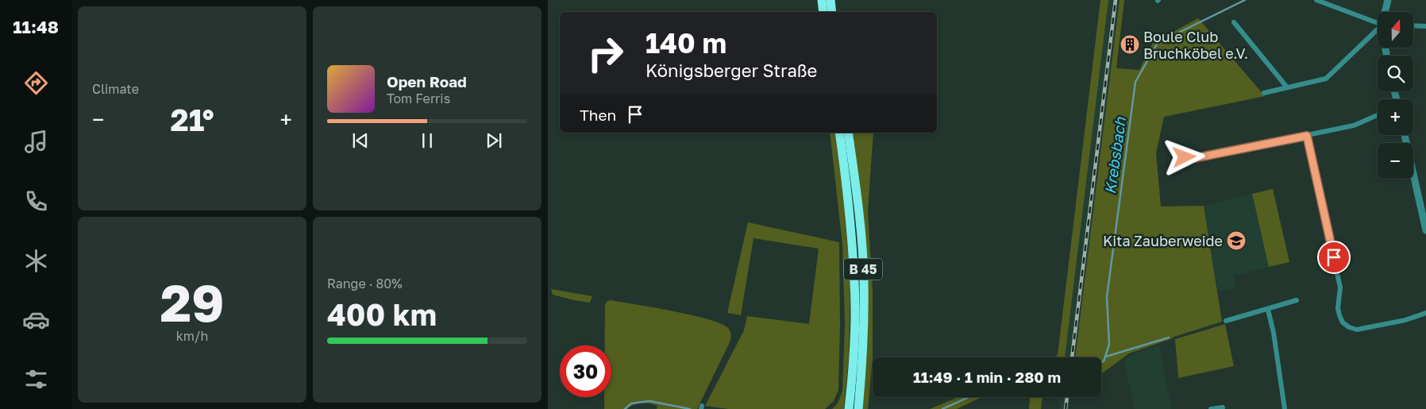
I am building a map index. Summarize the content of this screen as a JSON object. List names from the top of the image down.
{
  "streets": {
    "highway": ["B 45"]
  },
  "water": ["Krebsbach"],
  "places": {
    "building": ["Boule Club Bruchköbel e.V."],
    "school or university": ["Kita Zauberweide"]
  },
  "north": "top",
  "page": {
    "tabs": "11:48",
    "tile": [
      "Climate",
      ["29", "km/h"],
      ["Range · 80%", "400 km"]
    ],
    "map_buttons": ["+", "−"],
    "turn": ["140 m", "Königsberger Straße"],
    "song": ["Open Road", "Tom Ferris"],
    "then": "Then",
    "heat": ["−", "21°", "+"],
    "limit": "30",
    "trip": "11:49 · 1 min · 280 m"
  }
}
